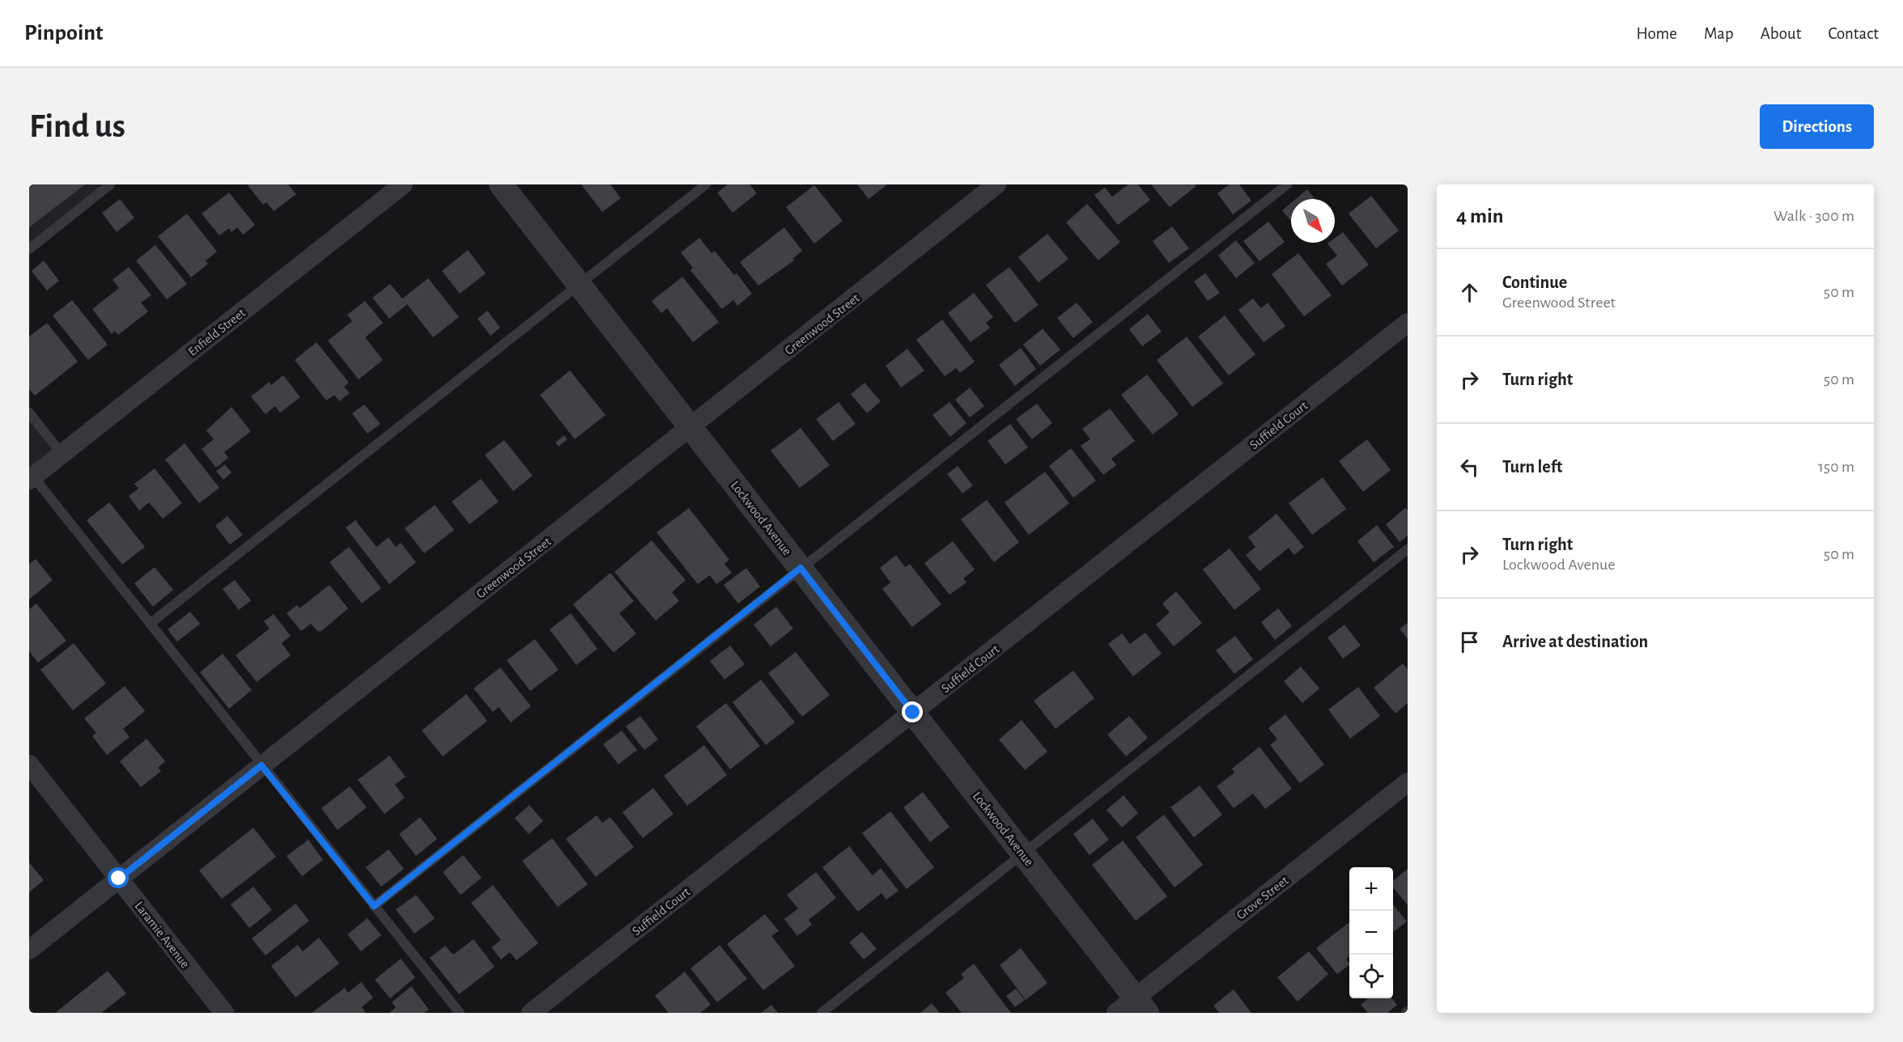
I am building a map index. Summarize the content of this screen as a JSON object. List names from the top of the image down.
{
  "streets": {
    "street": [
      "Greenwood Street",
      "Enfield Street",
      "Suffield Court",
      "Lockwood Avenue",
      "Grove Street",
      "Laramie Avenue"
    ]
  },
  "crossings": [
    ["Greenwood Street", "Lockwood Avenue"],
    ["Greenwood Street", "Laramie Avenue"],
    ["Suffield Court", "Lockwood Avenue"],
    ["Lockwood Avenue", "Grove Street"]
  ],
  "north": "bottom right",
  "page": {
    "header": "Pinpoint",
    "nav": [
      "Home",
      "Map",
      "About",
      "Contact"
    ],
    "buttons": "Directions",
    "title": "Find us",
    "heading": ["4 min", "Walk · 300 m"],
    "list": [
      ["Continue", "Greenwood Street", "50 m"],
      ["Turn right", "50 m"],
      ["Turn left", "150 m"],
      ["Turn right", "Lockwood Avenue", "50 m"],
      "Arrive at destination"
    ],
    "map_buttons": ["+", "−"]
  }
}
